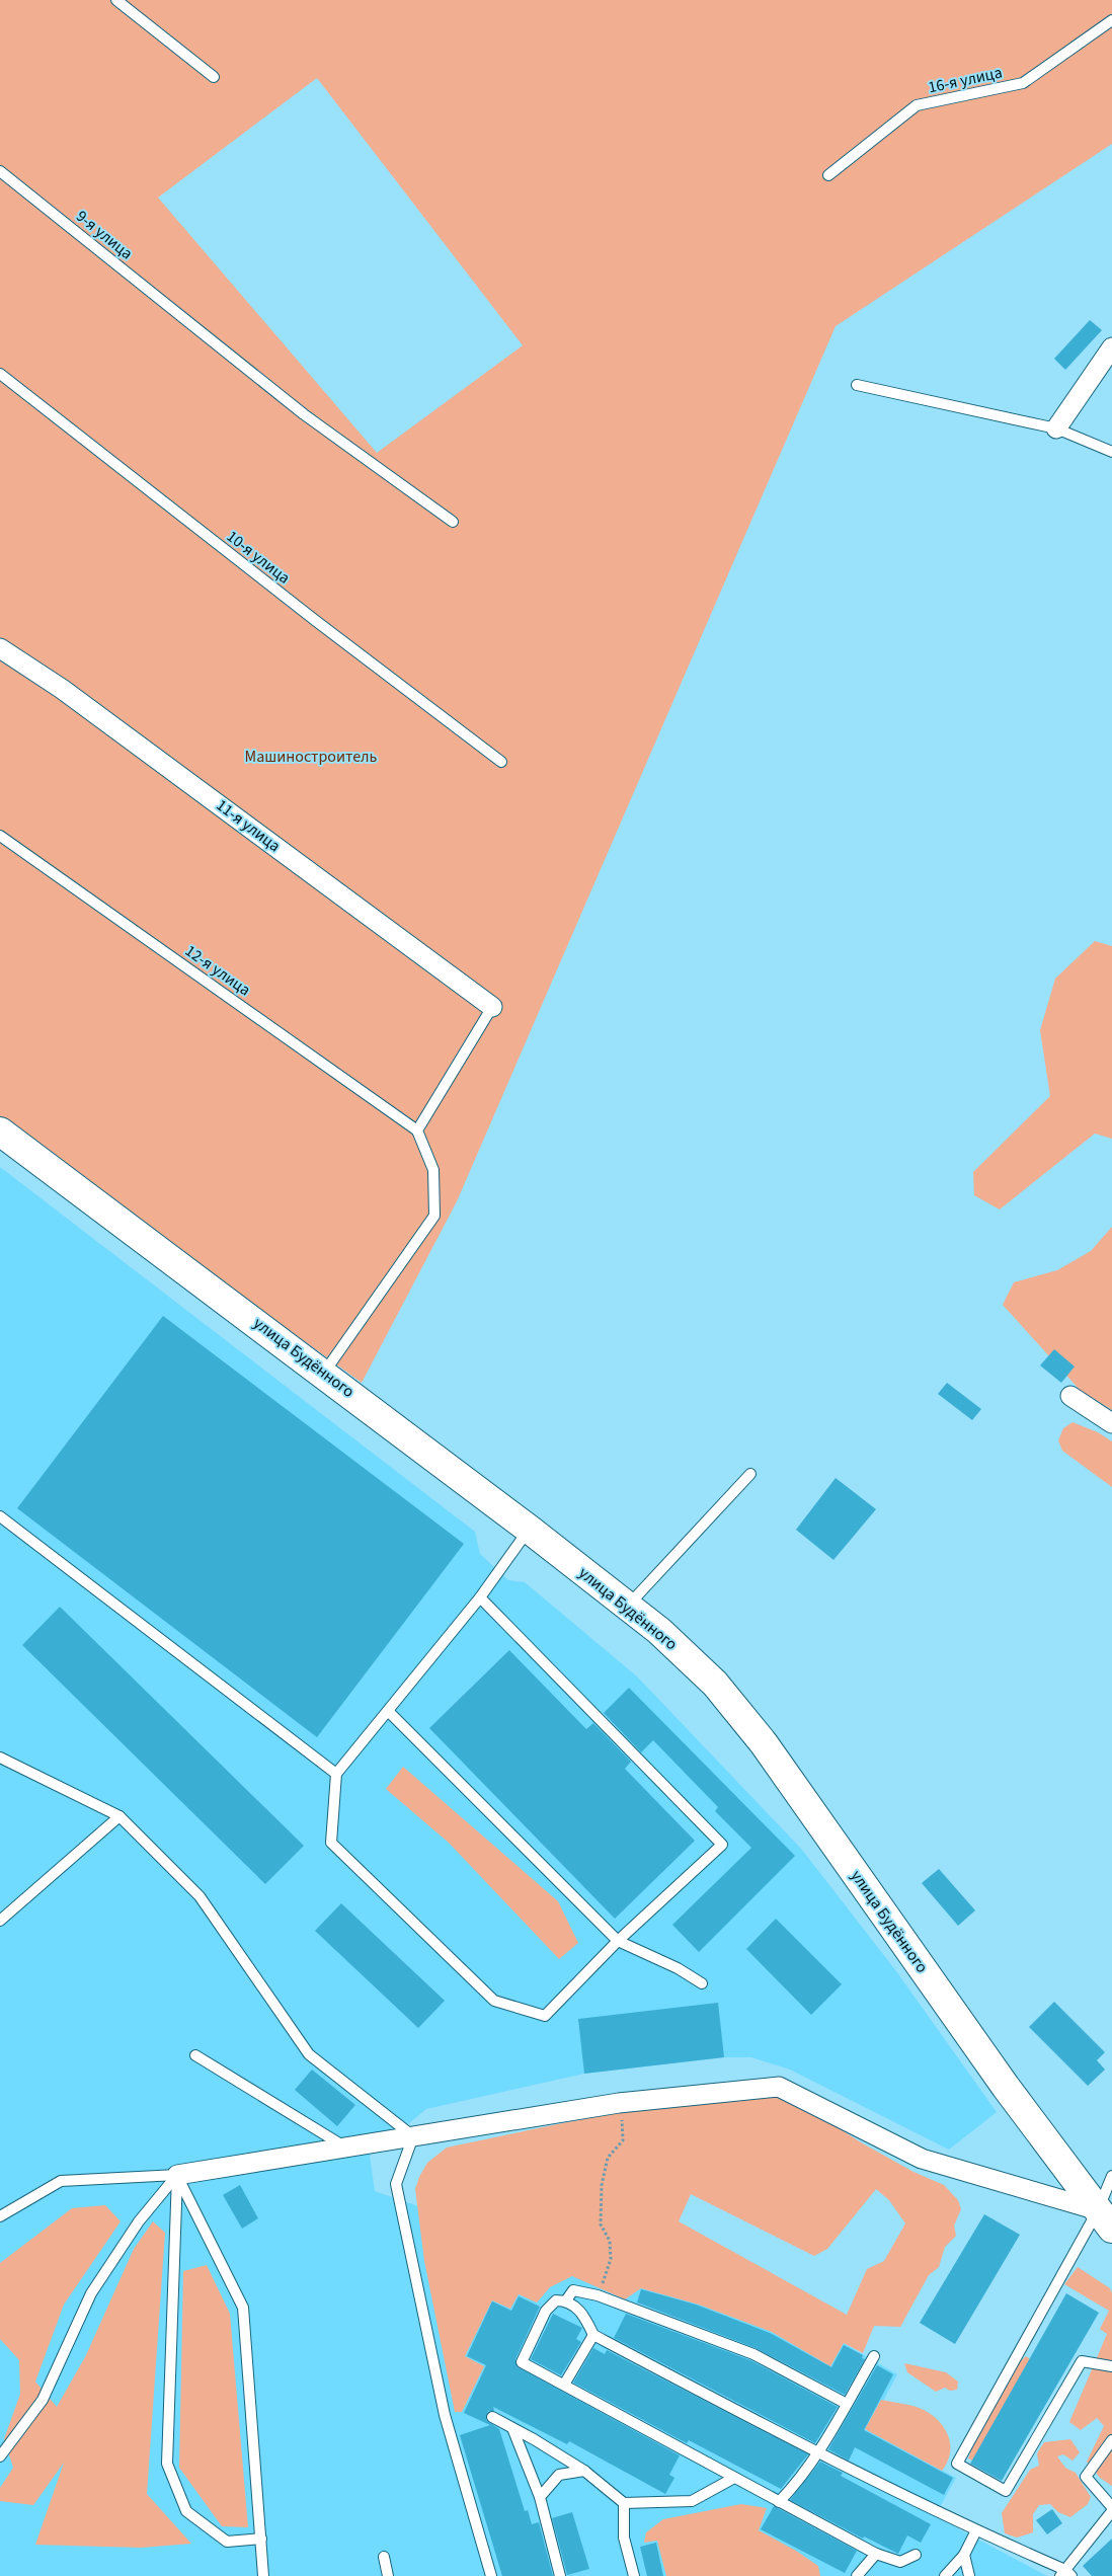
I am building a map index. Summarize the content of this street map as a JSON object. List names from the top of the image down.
{
  "streets": {
    "main road": ["улица Будённого"],
    "street": ["11-я улица"],
    "lane": [
      "16-я улица",
      "9-я улица",
      "10-я улица",
      "12-я улица"
    ]
  },
  "parks": ["Машиностроитель"]
}
